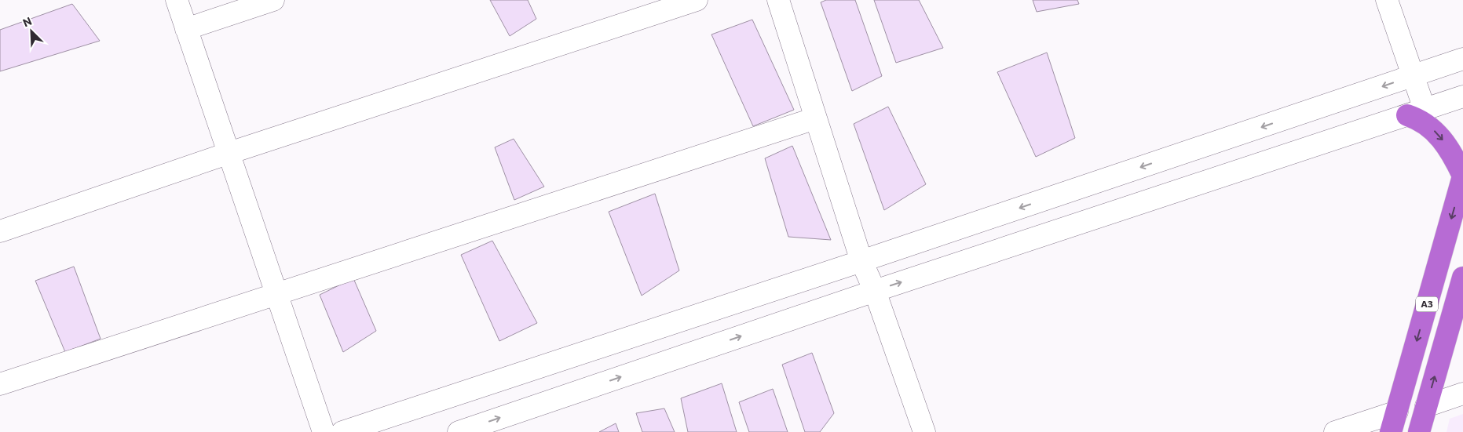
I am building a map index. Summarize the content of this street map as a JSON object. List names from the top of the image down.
{
  "streets": {
    "highway": ["A3"]
  },
  "north": "top left"
}
